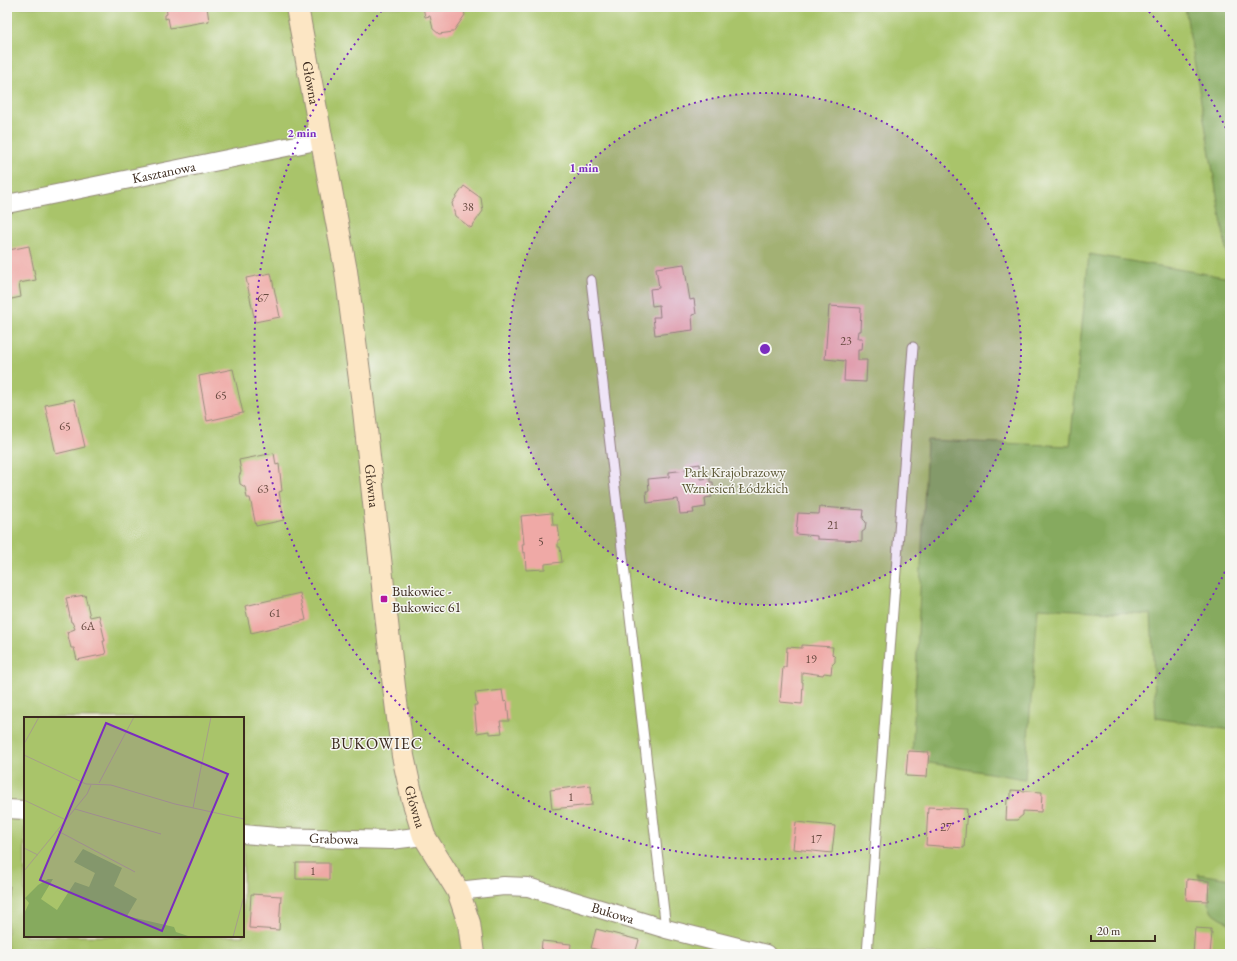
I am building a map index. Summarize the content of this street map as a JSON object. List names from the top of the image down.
{
  "streets": {
    "street": [
      "Główna",
      "Kasztanowa",
      "Grabowa",
      "Bukowa"
    ]
  },
  "crossings": [
    ["Główna", "Kasztanowa"],
    ["Główna", "Grabowa"],
    ["Główna", "Bukowa"]
  ],
  "districts": ["BUKOWIEC"],
  "parks": ["Park Krajobrazowy Wzniesień Łódzkich"],
  "places": {
    "transit": ["Bukowiec - Bukowiec 61"]
  },
  "house_numbers": [
    "38",
    "67",
    "23",
    "65",
    "65",
    "63",
    "21",
    "5",
    "61",
    "6A",
    "19",
    "1",
    "27",
    "17",
    "1"
  ],
  "scale_bar": "20 m",
  "rings": ["2 min", "1 min"]
}
